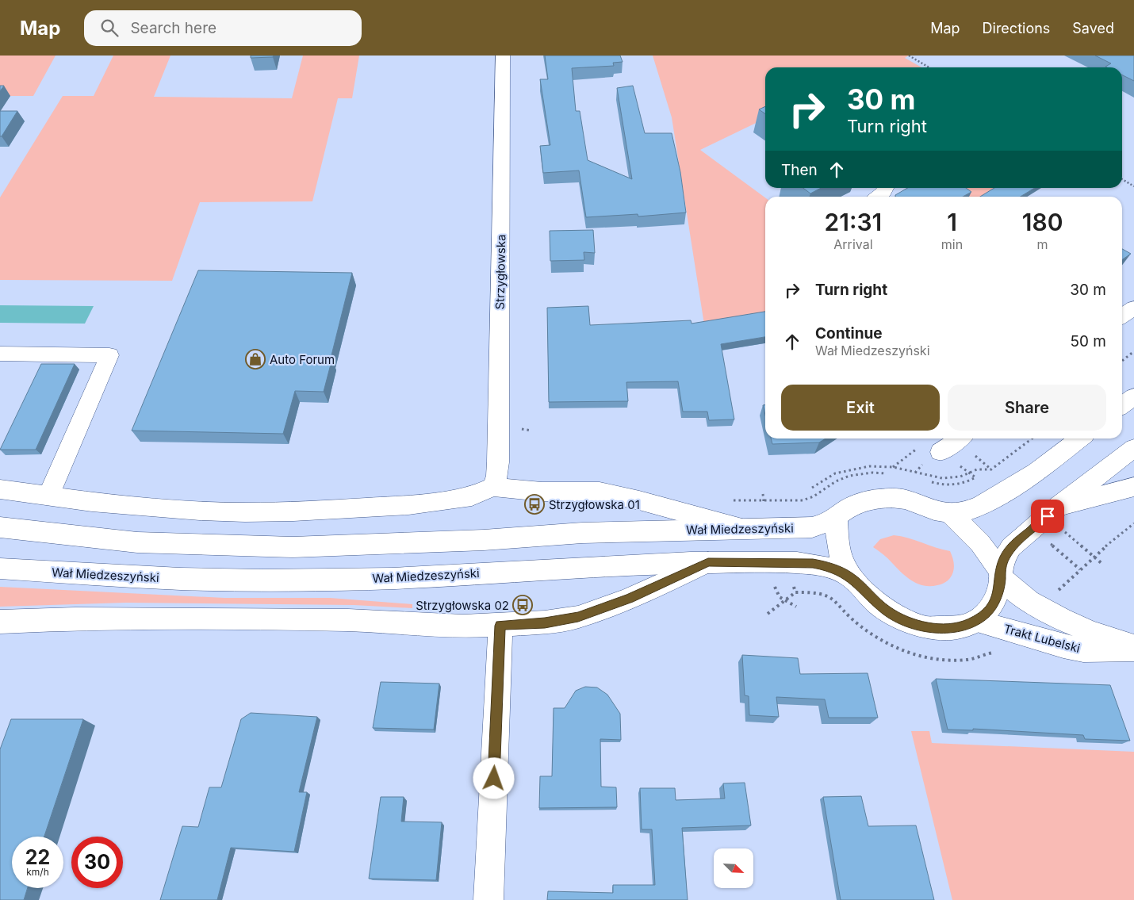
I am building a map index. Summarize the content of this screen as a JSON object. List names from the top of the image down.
{
  "streets": {
    "main road": ["Strzygłowska", "Wał Miedzeszyński", "Trakt Lubelski"]
  },
  "crossings": [
    ["Wał Miedzeszyński", "Trakt Lubelski"]
  ],
  "places": {
    "shop": ["Auto Forum"],
    "bus stop": ["Strzygłowska 01", "Strzygłowska 02"]
  },
  "north": "bottom right",
  "page": {
    "header": "Map",
    "search": "Search here",
    "nav": ["Map", "Directions", "Saved"],
    "turn": ["30 m", "Turn right"],
    "then": "Then",
    "eta": [
      "21:31",
      "Arrival",
      "1",
      "min",
      "180",
      "m"
    ],
    "list": [
      {
        "name": "Turn right",
        "value": "30 m"
      },
      {
        "name": "Continue",
        "note": "Wał Miedzeszyński",
        "value": "50 m"
      }
    ],
    "buttons": ["Exit", "Share"],
    "speed": "22 km/h",
    "limit": "30"
  }
}
